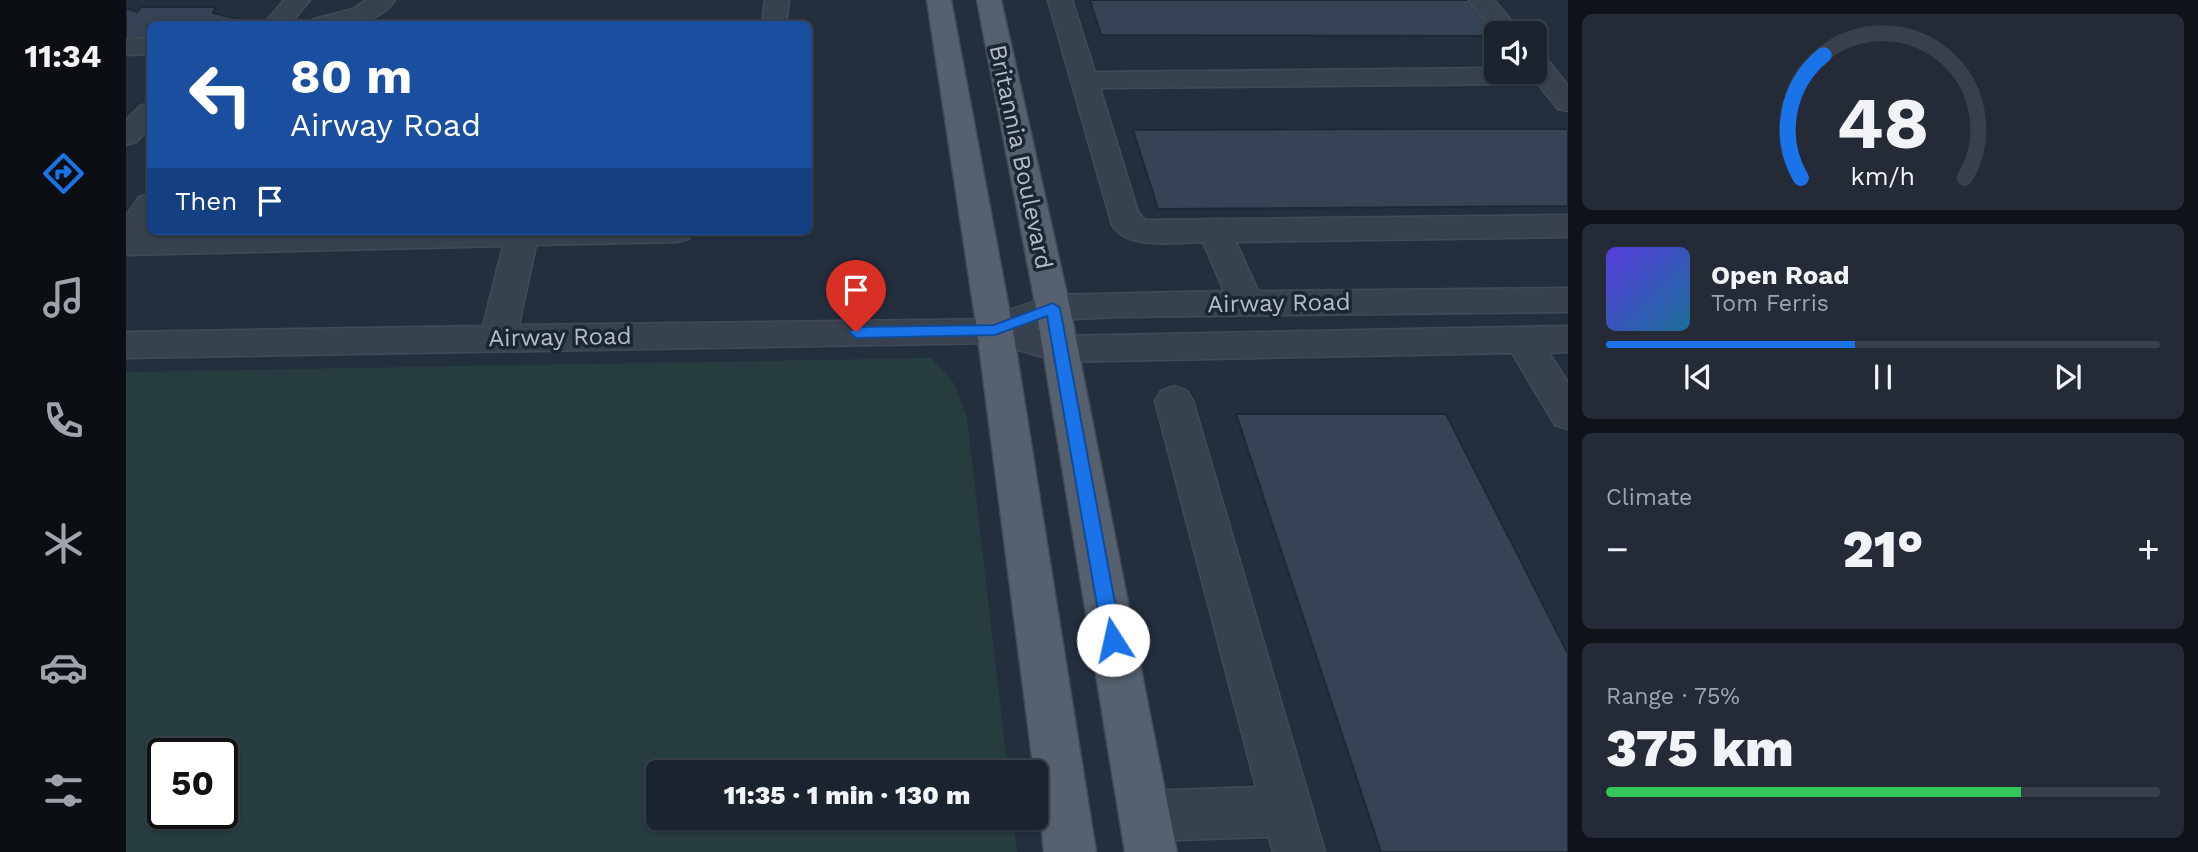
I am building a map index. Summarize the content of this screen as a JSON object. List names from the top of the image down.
{
  "streets": {
    "main road": ["Britannia Boulevard"],
    "street": ["Airway Road"]
  },
  "crossings": [
    ["Britannia Boulevard", "Airway Road"]
  ],
  "page": {
    "tabs": "11:34",
    "turn": ["80 m", "Airway Road"],
    "then": "Then",
    "song": ["Open Road", "Tom Ferris"],
    "tile": [
      "Climate",
      ["Range · 75%", "375 km"]
    ],
    "heat": ["−", "21°", "+"],
    "limit": "50",
    "trip": "11:35 · 1 min · 130 m",
    "gauge": ["48", "km/h"]
  }
}
